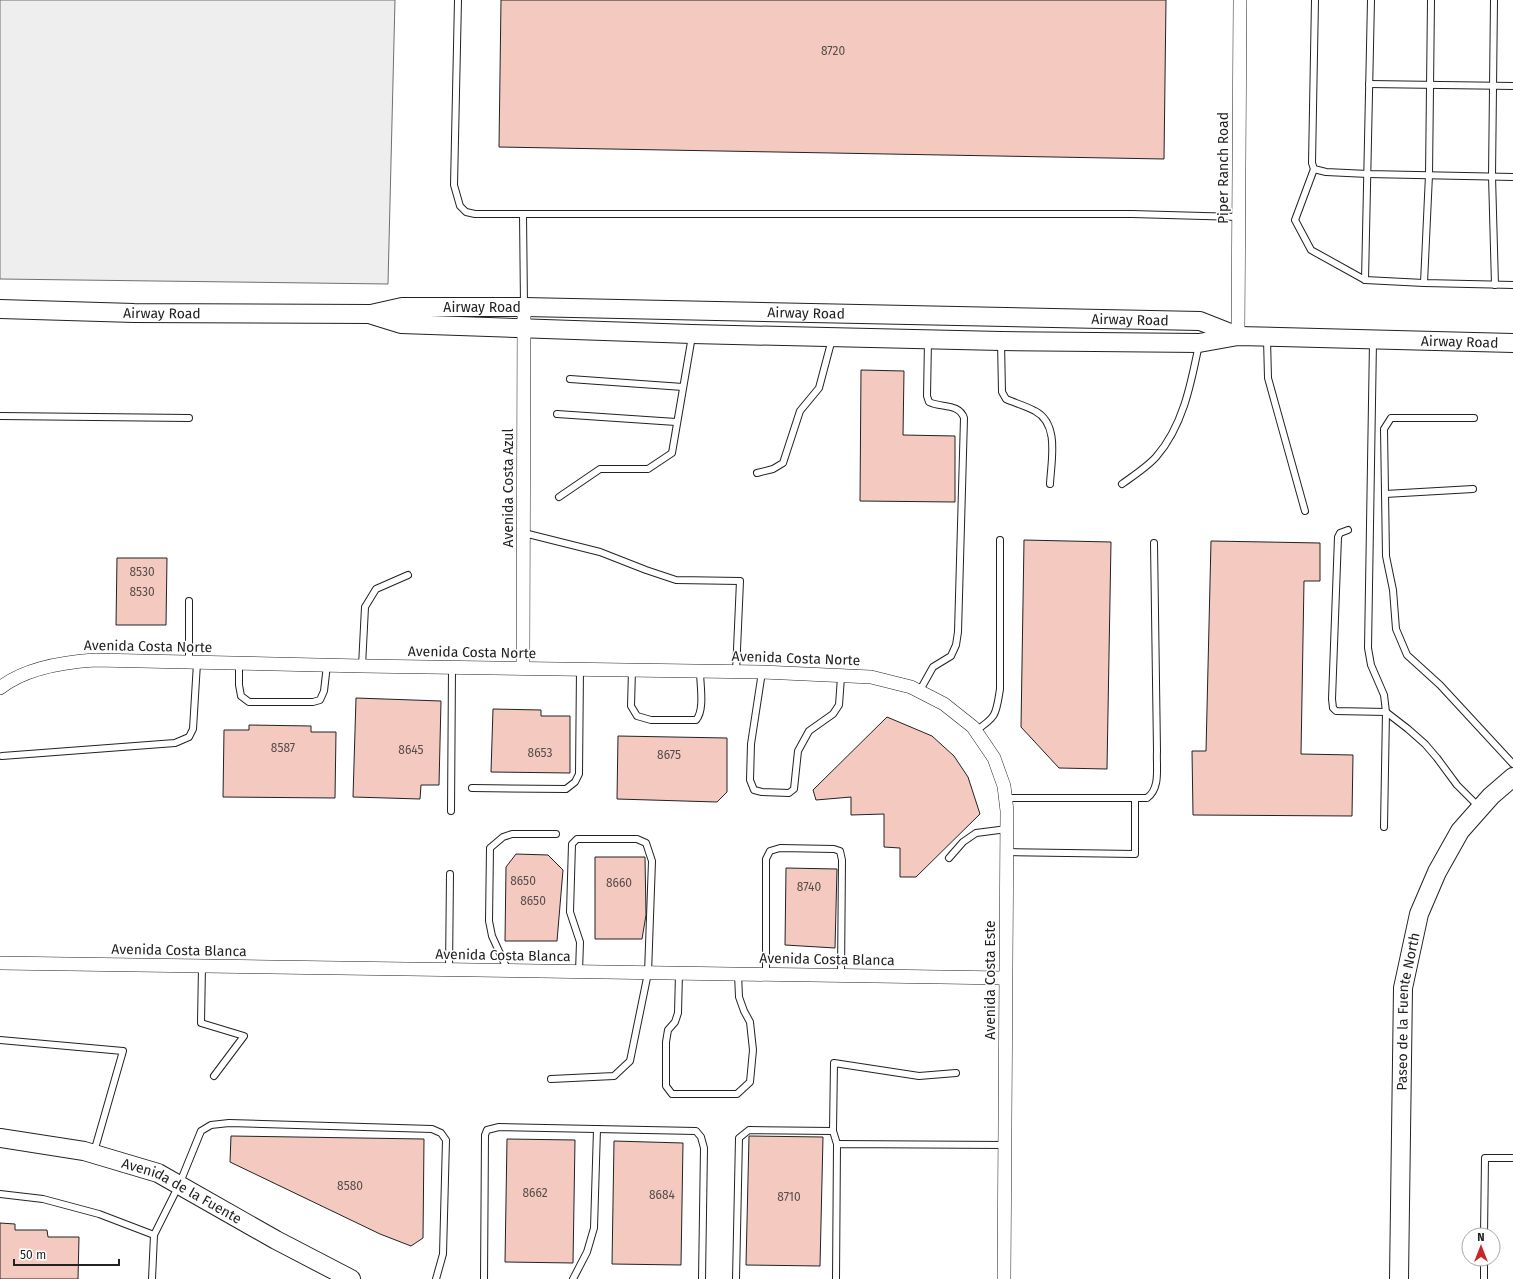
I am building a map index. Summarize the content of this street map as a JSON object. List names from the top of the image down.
{
  "streets": {
    "street": [
      "Piper Ranch Road",
      "Airway Road",
      "Avenida Costa Azul",
      "Avenida Costa Norte",
      "Avenida Costa Blanca",
      "Avenida Costa Este",
      "Paseo de la Fuente North",
      "Avenida de la Fuente"
    ]
  },
  "crossings": [
    ["Piper Ranch Road", "Airway Road"],
    ["Airway Road", "Avenida Costa Azul"],
    ["Avenida Costa Azul", "Avenida Costa Norte"],
    ["Avenida Costa Norte", "Avenida Costa Este"],
    ["Avenida Costa Blanca", "Avenida Costa Este"]
  ],
  "house_numbers": [
    "8720",
    "8530",
    "8530",
    "8587",
    "8645",
    "8653",
    "8675",
    "8650",
    "8660",
    "8740",
    "8650",
    "8580",
    "8662",
    "8684",
    "8710"
  ],
  "scale_bar": "50 m",
  "north": "top"
}
